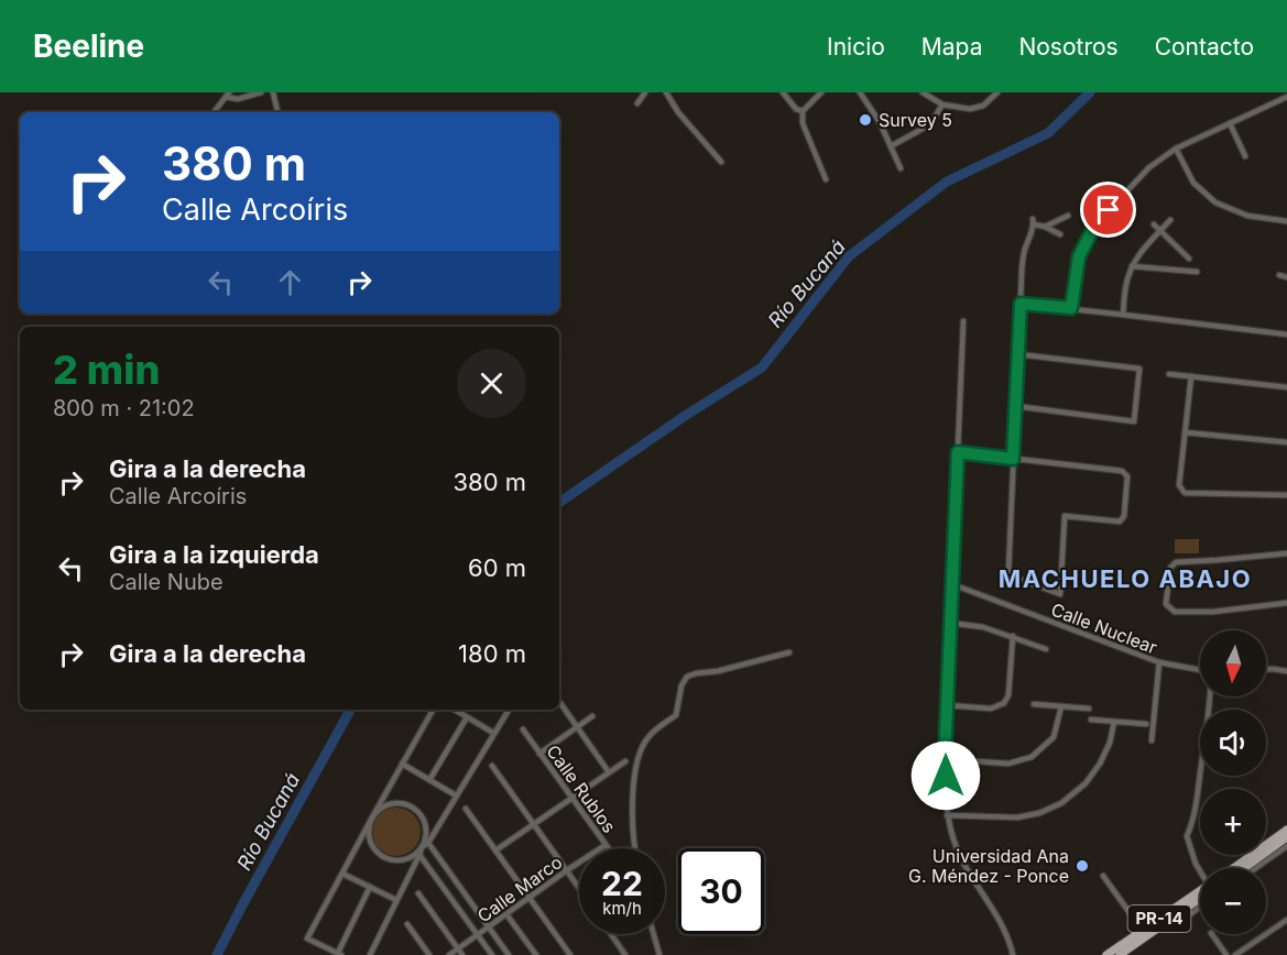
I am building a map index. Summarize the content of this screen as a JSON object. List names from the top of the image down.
{
  "streets": {
    "main road": ["PR-14"],
    "street": ["Calle Nuclear", "Calle Rublos", "Calle Marco"]
  },
  "crossings": [
    ["Calle Rublos", "Calle Marco"]
  ],
  "districts": ["MACHUELO ABAJO"],
  "water": ["Río Bucaná"],
  "places": ["Survey 5", "Universidad Ana G. Méndez - Ponce"],
  "north": "bottom",
  "page": {
    "header": "Beeline",
    "nav": [
      "Inicio",
      "Mapa",
      "Nosotros",
      "Contacto"
    ],
    "turn": ["380 m", "Calle Arcoíris"],
    "heading": ["2 min", "800 m · 21:02"],
    "list": [
      {
        "name": "Gira a la derecha",
        "note": "Calle Arcoíris",
        "value": "380 m"
      },
      {
        "name": "Gira a la izquierda",
        "note": "Calle Nube",
        "value": "60 m"
      },
      {
        "name": "Gira a la derecha",
        "value": "180 m"
      }
    ],
    "map_buttons": ["+", "−"],
    "speed": "22 km/h",
    "limit": "30"
  }
}
